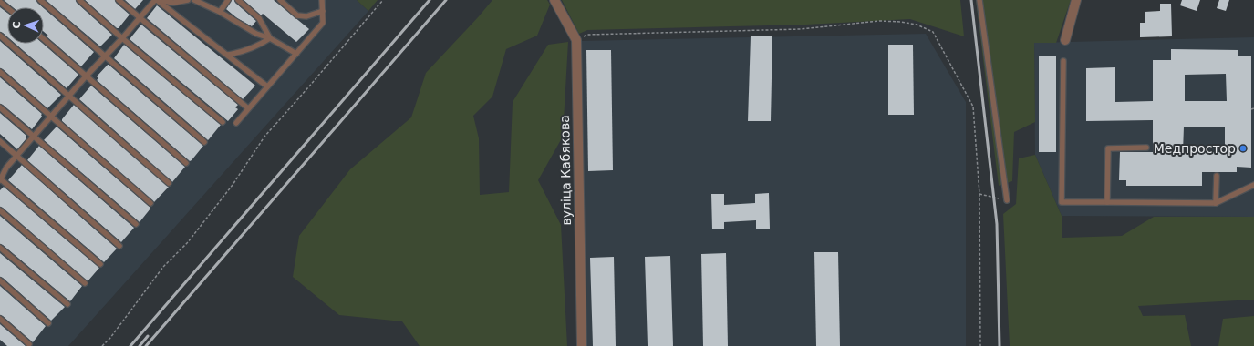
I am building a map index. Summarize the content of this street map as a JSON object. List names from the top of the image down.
{
  "streets": {
    "street": ["вуліца Кабякова"]
  },
  "places": ["Медпростор"],
  "north": "left"
}
